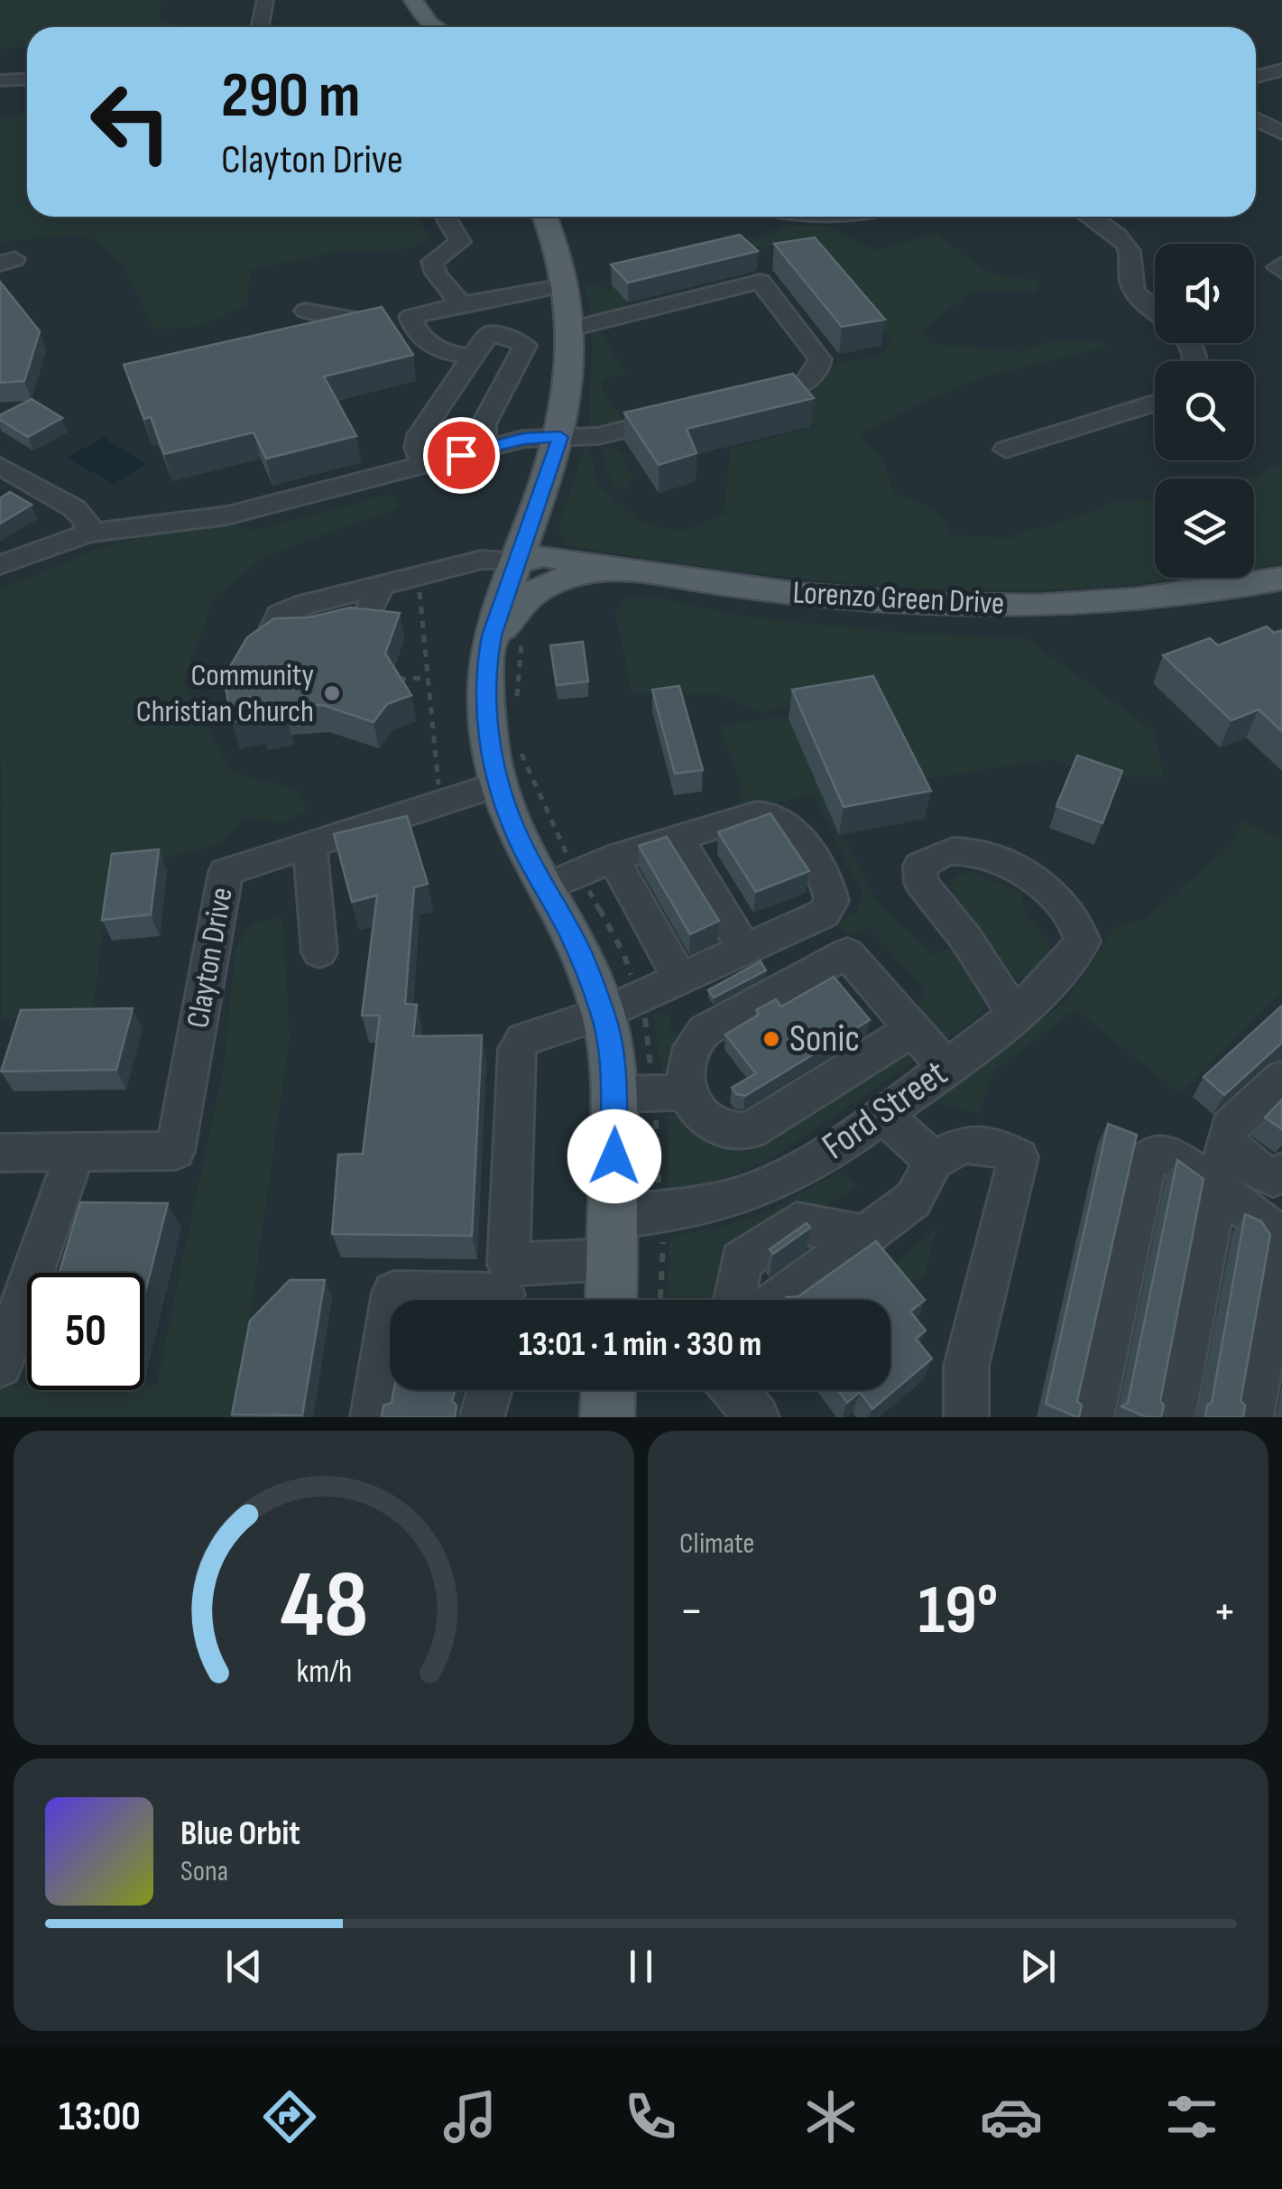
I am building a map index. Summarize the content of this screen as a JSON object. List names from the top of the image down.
{
  "streets": {
    "main road": ["Lorenzo Green Drive"],
    "street": ["Clayton Drive", "Ford Street"]
  },
  "places": ["Community Christian Church", "Sonic"],
  "page": {
    "turn": ["290 m", "Clayton Drive"],
    "limit": "50",
    "trip": "13:01 · 1 min · 330 m",
    "tile": "Climate",
    "heat": ["−", "19°", "+"],
    "song": ["Blue Orbit", "Sona"],
    "tabs": "13:00",
    "gauge": ["48", "km/h"]
  }
}
